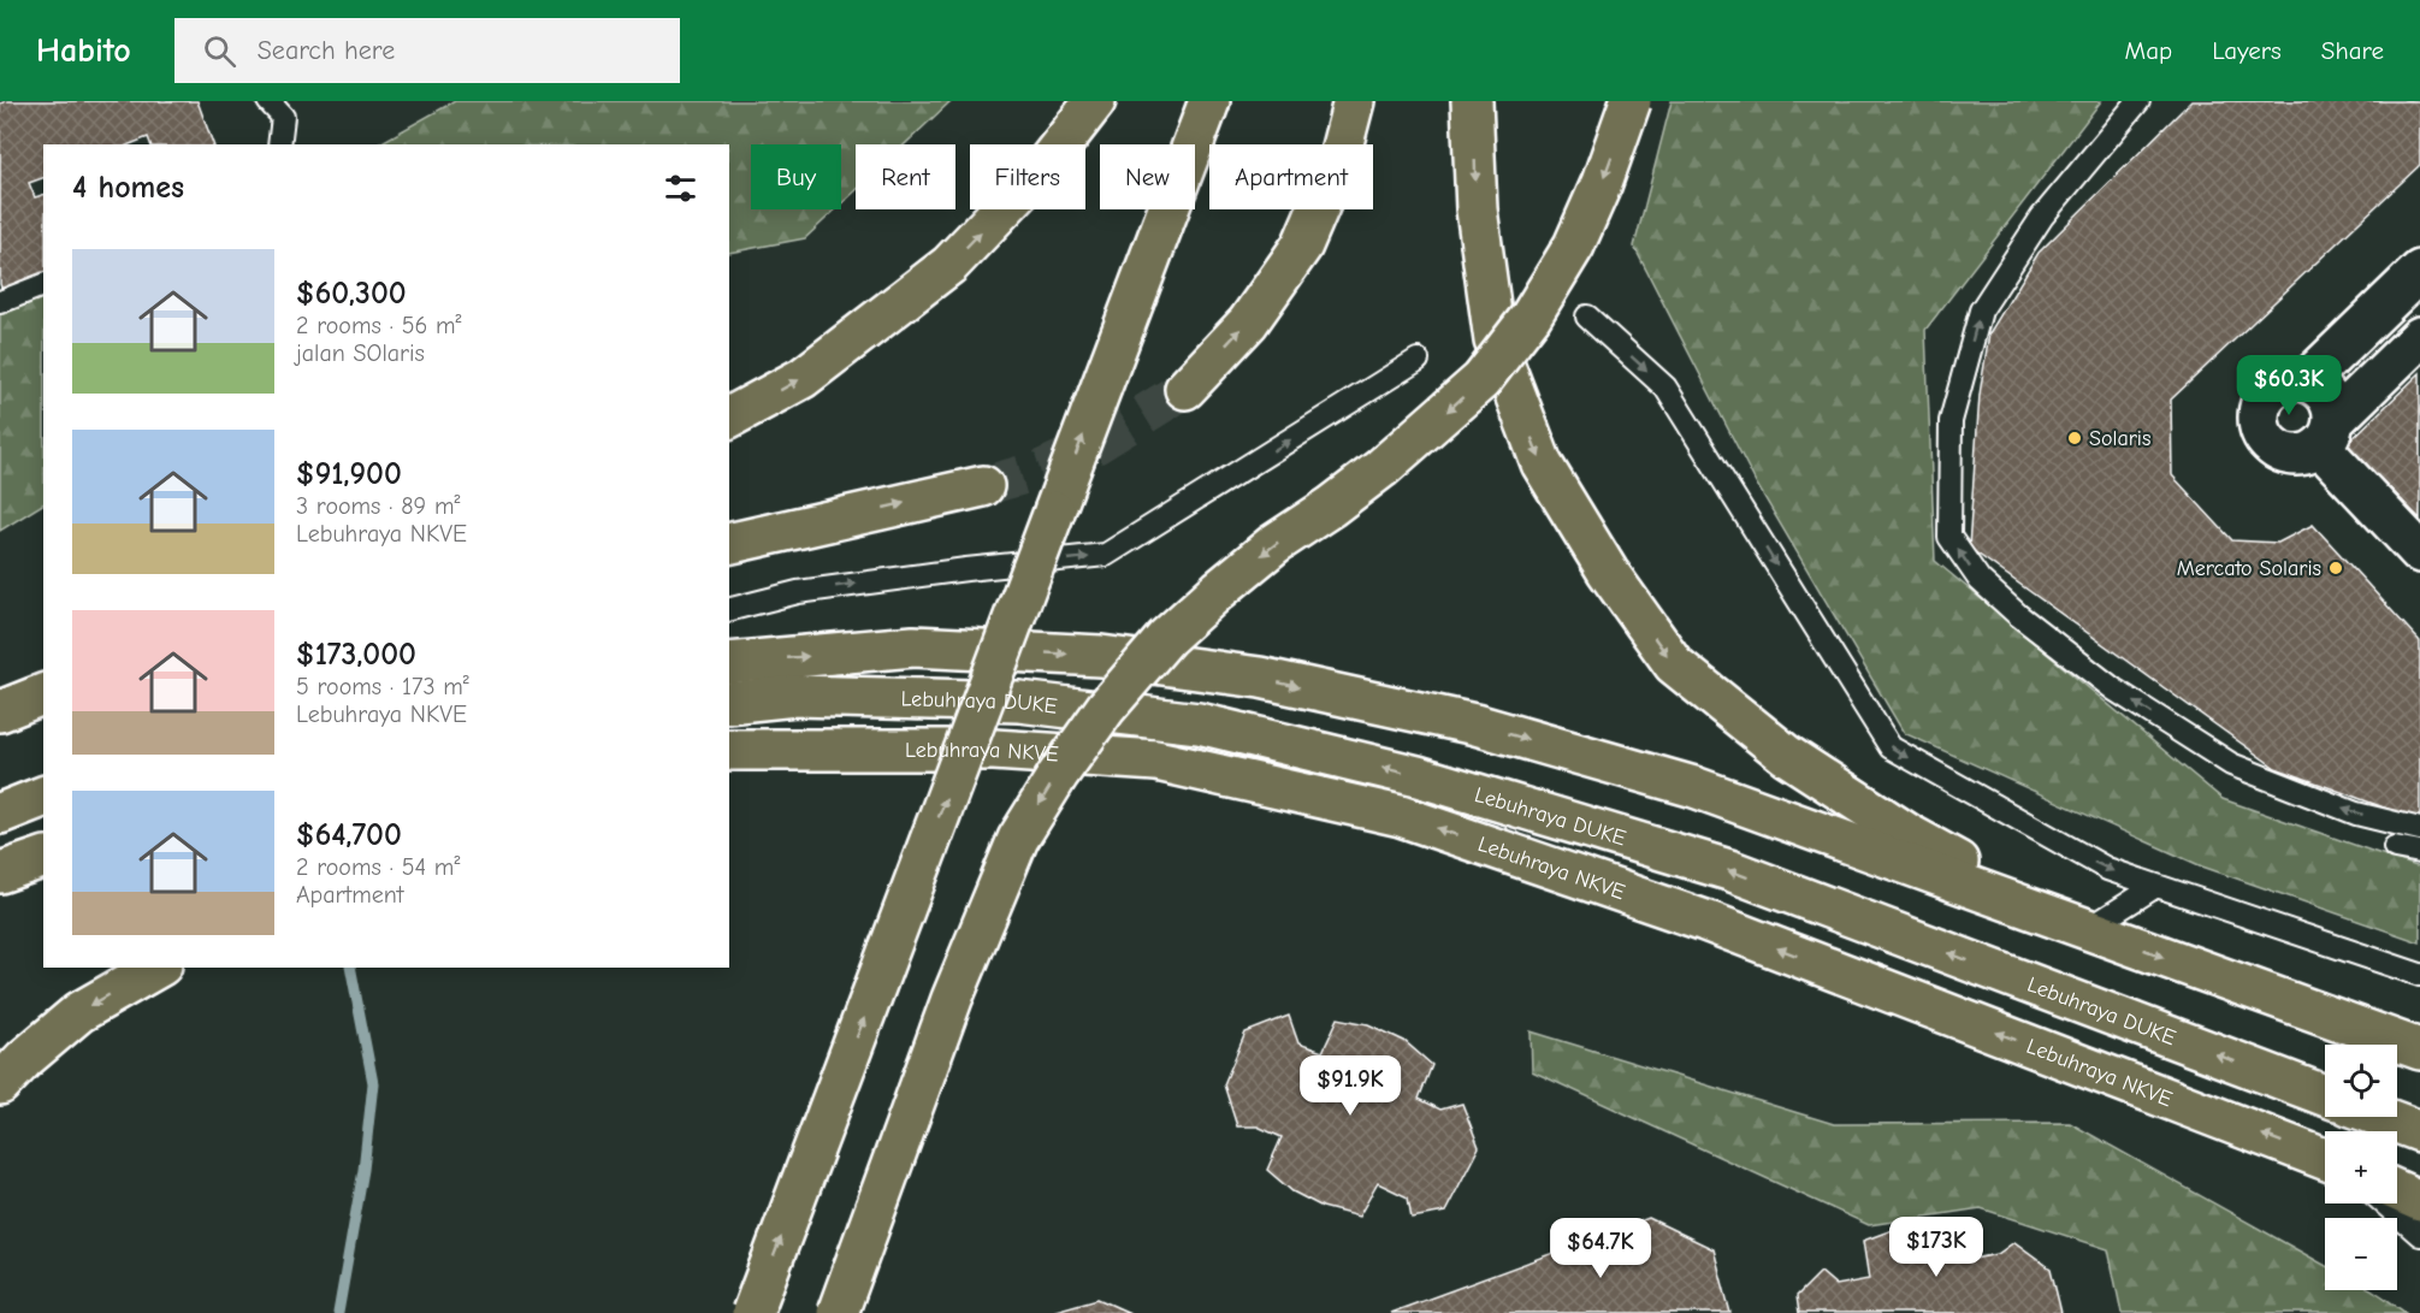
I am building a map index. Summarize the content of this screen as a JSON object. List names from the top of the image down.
{
  "streets": {
    "highway": ["Lebuhraya DUKE", "Lebuhraya NKVE"]
  },
  "places": ["Solaris", "Mercato Solaris"],
  "page": {
    "header": "Habito",
    "search": "Search here",
    "nav": ["Map", "Layers", "Share"],
    "chip": [
      "Buy",
      "Rent",
      "Filters",
      "New",
      "Apartment"
    ],
    "heading": "4 homes",
    "list": [
      {
        "name": "$60,300",
        "note": "2 rooms · 56 m² · jalan SOlaris"
      },
      {
        "name": "$91,900",
        "note": "3 rooms · 89 m² · Lebuhraya NKVE"
      },
      {
        "name": "$173,000",
        "note": "5 rooms · 173 m² · Lebuhraya NKVE"
      },
      {
        "name": "$64,700",
        "note": "2 rooms · 54 m² · Apartment"
      }
    ],
    "price": [
      "$60.3K",
      "$91.9K",
      "$173K",
      "$64.7K"
    ],
    "map_buttons": ["+", "−"]
  }
}
